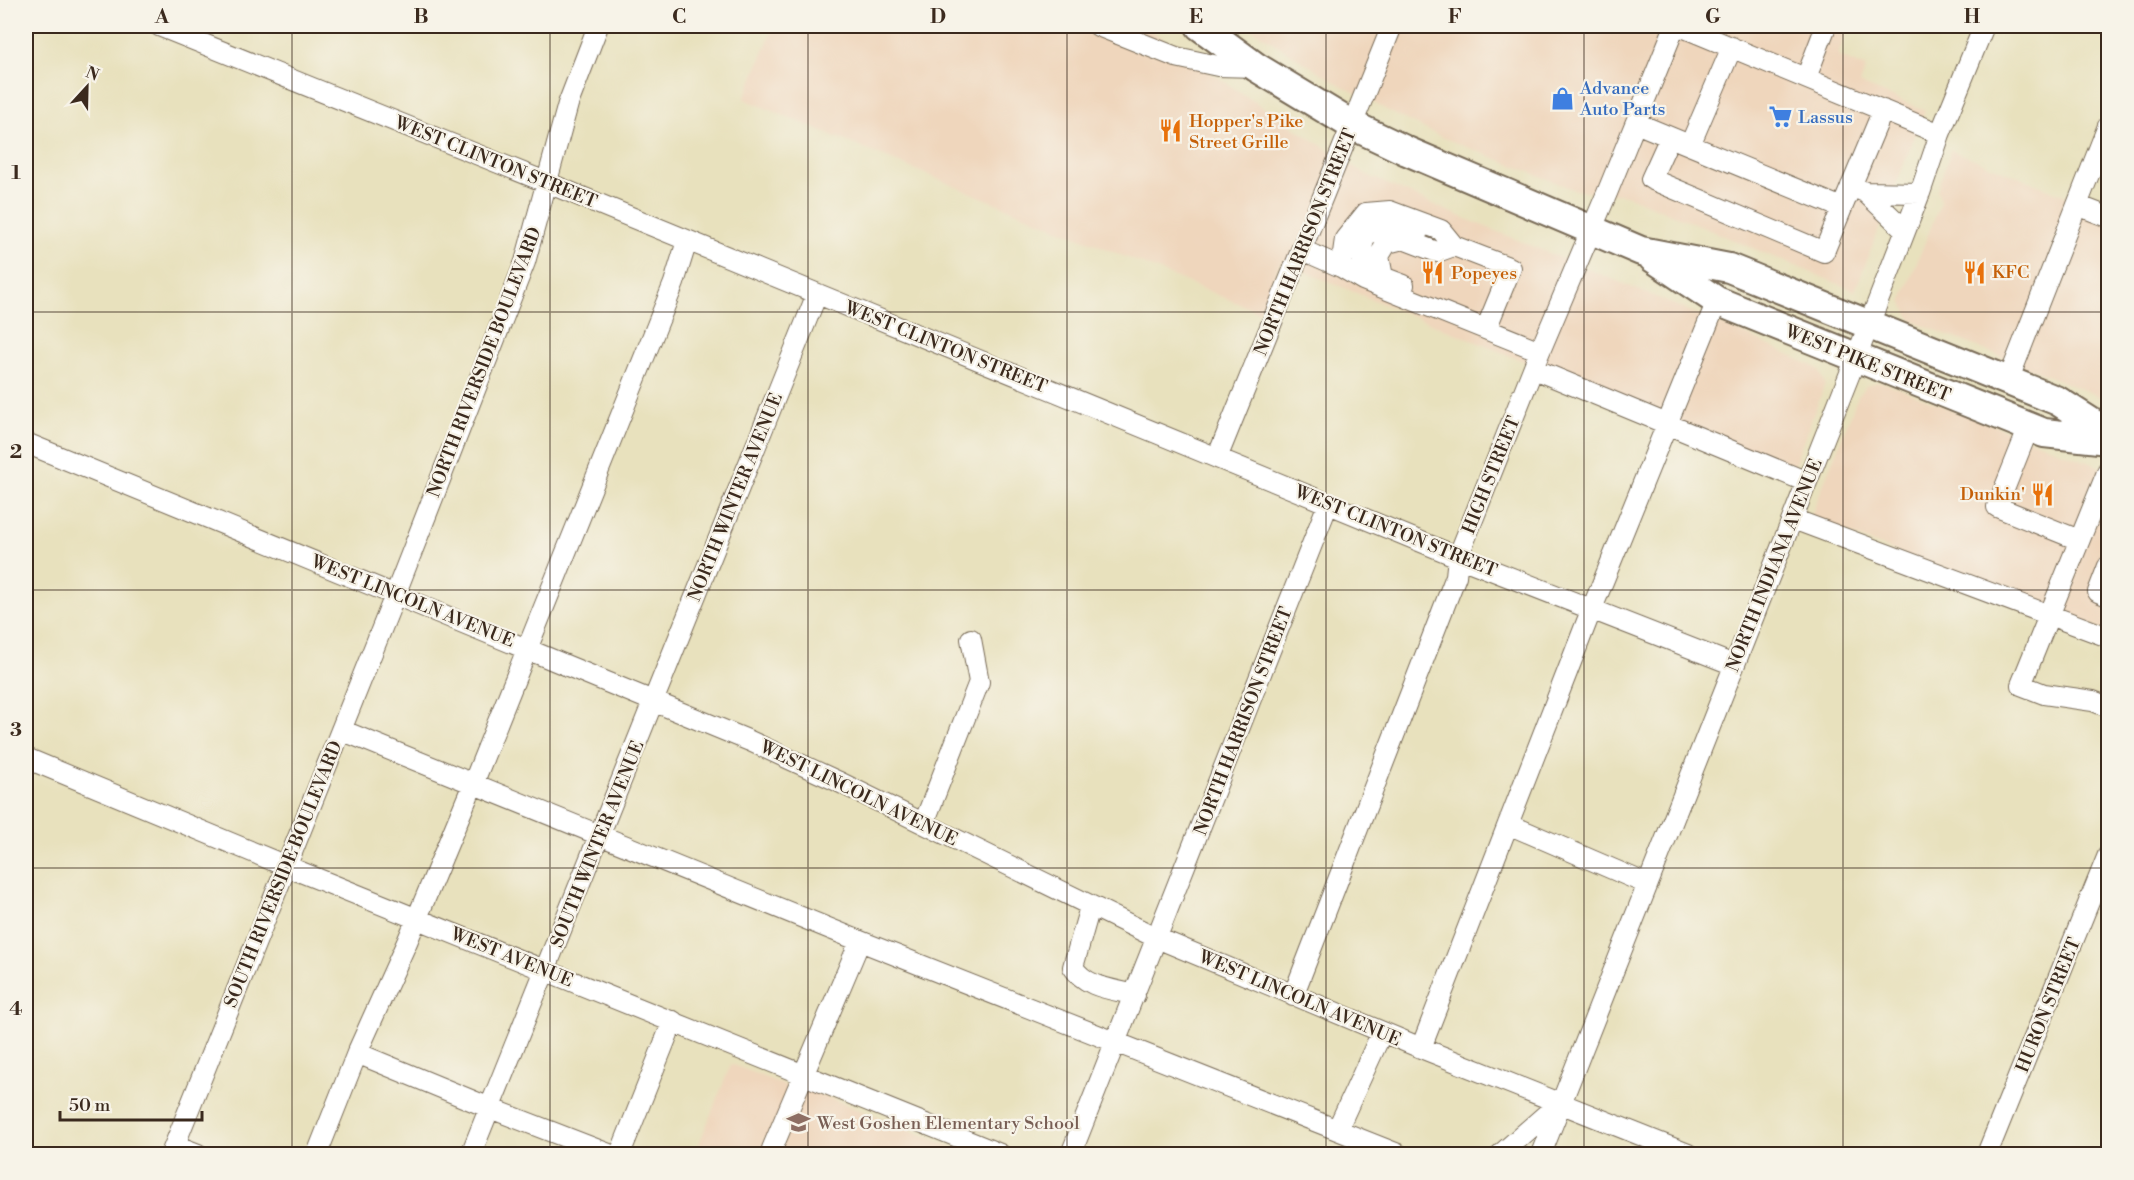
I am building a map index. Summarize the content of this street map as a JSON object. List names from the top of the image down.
{
  "streets": {
    "highway": ["WEST PIKE STREET"],
    "street": [
      "WEST CLINTON STREET",
      "NORTH HARRISON STREET",
      "NORTH RIVERSIDE BOULEVARD",
      "HIGH STREET",
      "NORTH WINTER AVENUE",
      "NORTH INDIANA AVENUE",
      "WEST LINCOLN AVENUE",
      "SOUTH WINTER AVENUE",
      "SOUTH RIVERSIDE BOULEVARD",
      "WEST AVENUE",
      "HURON STREET"
    ]
  },
  "crossings": [
    ["WEST CLINTON STREET", "NORTH HARRISON STREET"],
    ["WEST CLINTON STREET", "NORTH RIVERSIDE BOULEVARD"],
    ["WEST CLINTON STREET", "HIGH STREET"],
    ["WEST CLINTON STREET", "NORTH WINTER AVENUE"],
    ["WEST CLINTON STREET", "NORTH INDIANA AVENUE"],
    ["NORTH HARRISON STREET", "WEST PIKE STREET"],
    ["NORTH HARRISON STREET", "WEST LINCOLN AVENUE"],
    ["NORTH RIVERSIDE BOULEVARD", "WEST LINCOLN AVENUE"],
    ["NORTH RIVERSIDE BOULEVARD", "SOUTH RIVERSIDE BOULEVARD"],
    ["WEST PIKE STREET", "HIGH STREET"],
    ["WEST PIKE STREET", "NORTH INDIANA AVENUE"],
    ["HIGH STREET", "WEST LINCOLN AVENUE"],
    ["NORTH WINTER AVENUE", "WEST LINCOLN AVENUE"],
    ["NORTH WINTER AVENUE", "SOUTH WINTER AVENUE"],
    ["NORTH INDIANA AVENUE", "WEST LINCOLN AVENUE"],
    ["WEST LINCOLN AVENUE", "SOUTH WINTER AVENUE"],
    ["WEST LINCOLN AVENUE", "SOUTH RIVERSIDE BOULEVARD"],
    ["SOUTH WINTER AVENUE", "WEST AVENUE"],
    ["SOUTH RIVERSIDE BOULEVARD", "WEST AVENUE"]
  ],
  "places": {
    "shop": ["Advance Auto Parts"],
    "supermarket": ["Lassus"],
    "restaurant": [
      "Hopper's Pike Street Grille",
      "KFC",
      "Popeyes",
      "Dunkin'"
    ],
    "school or university": ["West Goshen Elementary School"]
  },
  "scale_bar": "50 m",
  "north": "top",
  "grid": {
    "columns": [
      "A",
      "B",
      "C",
      "D",
      "E",
      "F",
      "G",
      "H"
    ],
    "rows": [
      "1",
      "2",
      "3",
      "4"
    ]
  }
}
